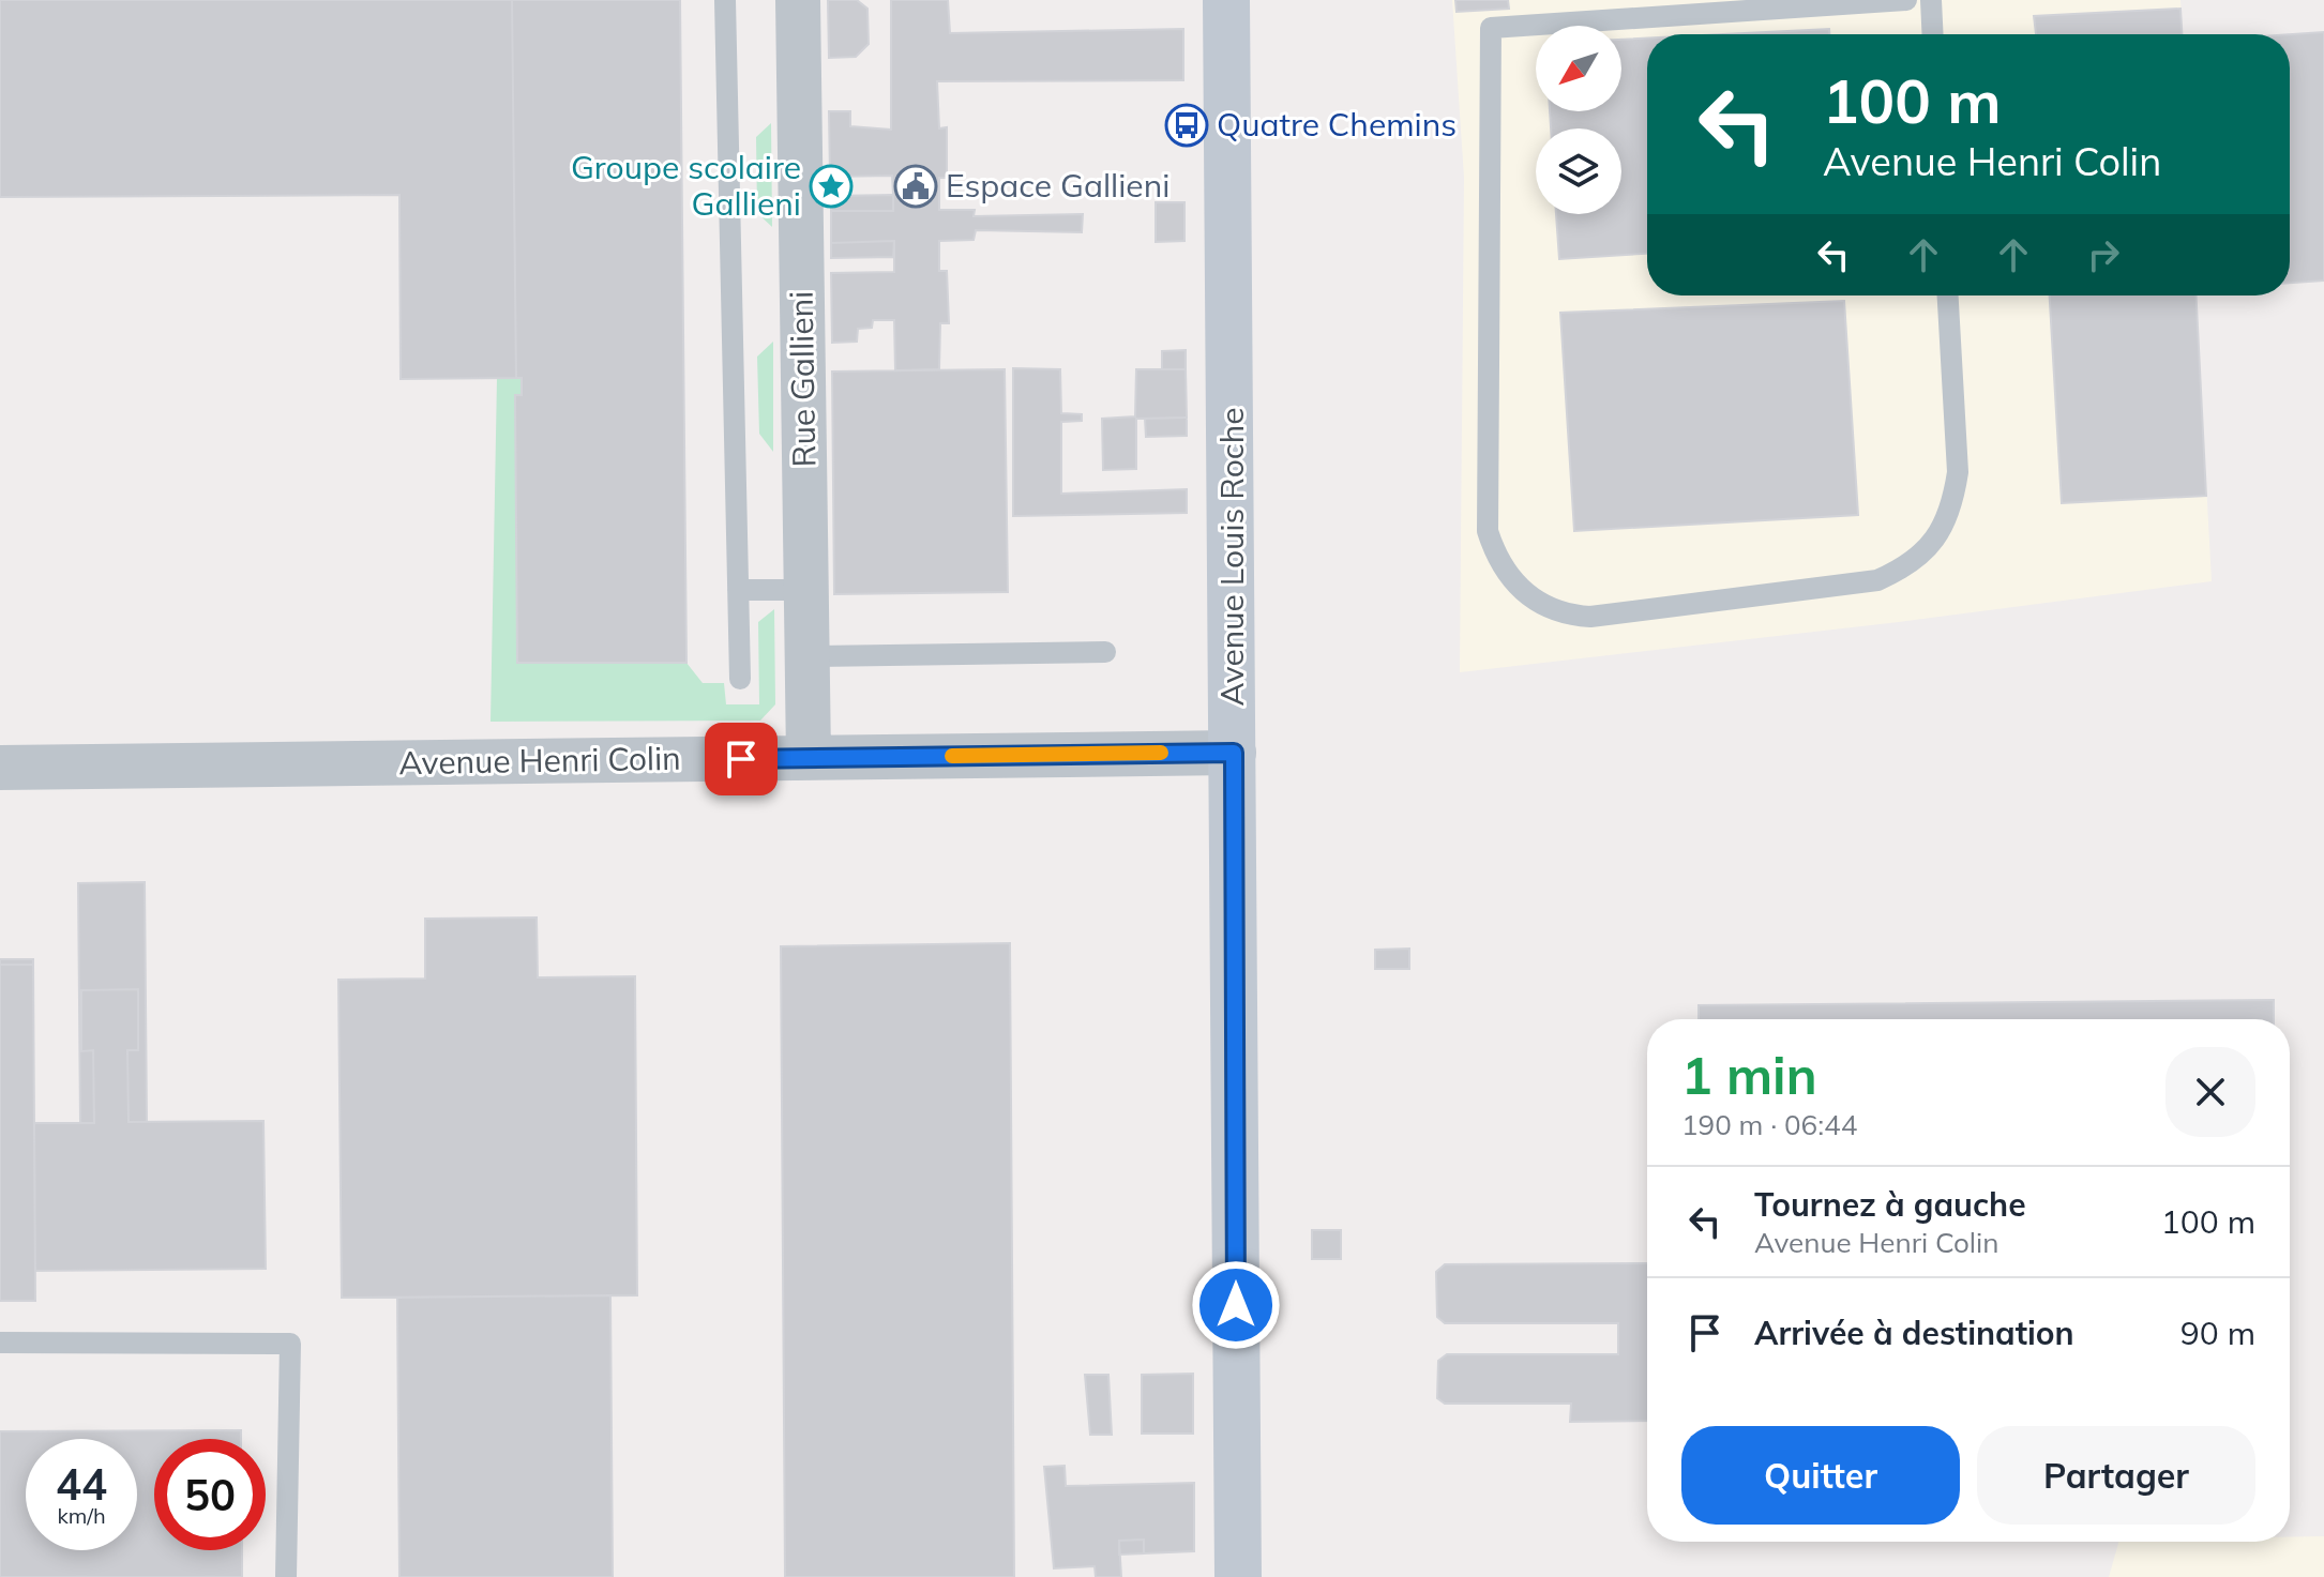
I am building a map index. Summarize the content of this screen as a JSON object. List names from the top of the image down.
{
  "streets": {
    "main road": ["Avenue Louis Roche"],
    "street": ["Rue Gallieni", "Avenue Henri Colin"]
  },
  "crossings": [
    ["Rue Gallieni", "Avenue Henri Colin"],
    ["Avenue Louis Roche", "Avenue Henri Colin"]
  ],
  "places": {
    "bus stop": ["Quatre Chemins"],
    "place": ["Groupe scolaire Gallieni"],
    "public building": ["Espace Gallieni"]
  },
  "north": "bottom left",
  "page": {
    "turn": ["100 m", "Avenue Henri Colin"],
    "heading": ["1 min", "190 m · 06:44"],
    "list": [
      {
        "name": "Tournez à gauche",
        "note": "Avenue Henri Colin",
        "value": "100 m"
      },
      {
        "name": "Arrivée à destination",
        "value": "90 m"
      }
    ],
    "buttons": ["Quitter", "Partager"],
    "speed": "44 km/h",
    "limit": "50"
  }
}
